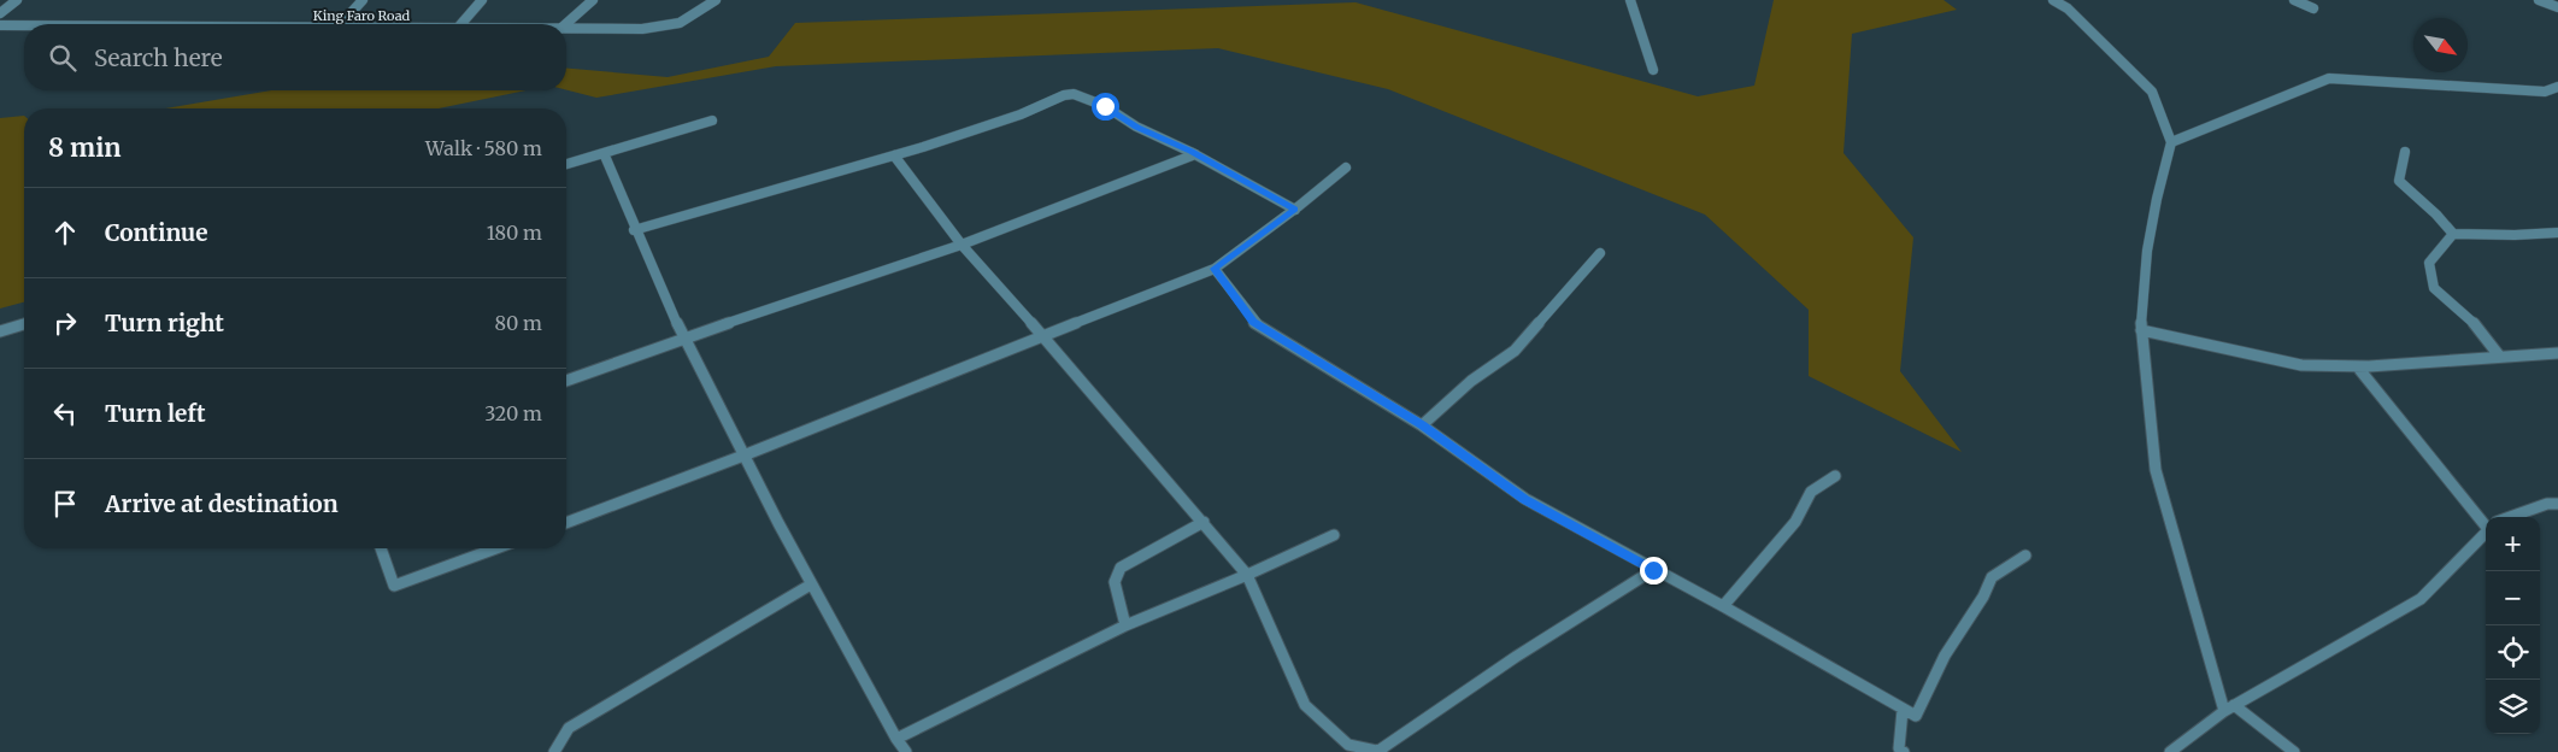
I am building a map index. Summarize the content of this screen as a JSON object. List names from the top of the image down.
{
  "streets": {
    "street": ["King Faro Road"]
  },
  "north": "bottom right",
  "page": {
    "search": "Search here",
    "heading": ["8 min", "Walk · 580 m"],
    "list": [
      ["Continue", "180 m"],
      ["Turn right", "80 m"],
      ["Turn left", "320 m"],
      "Arrive at destination"
    ],
    "map_buttons": ["+", "−"]
  }
}
